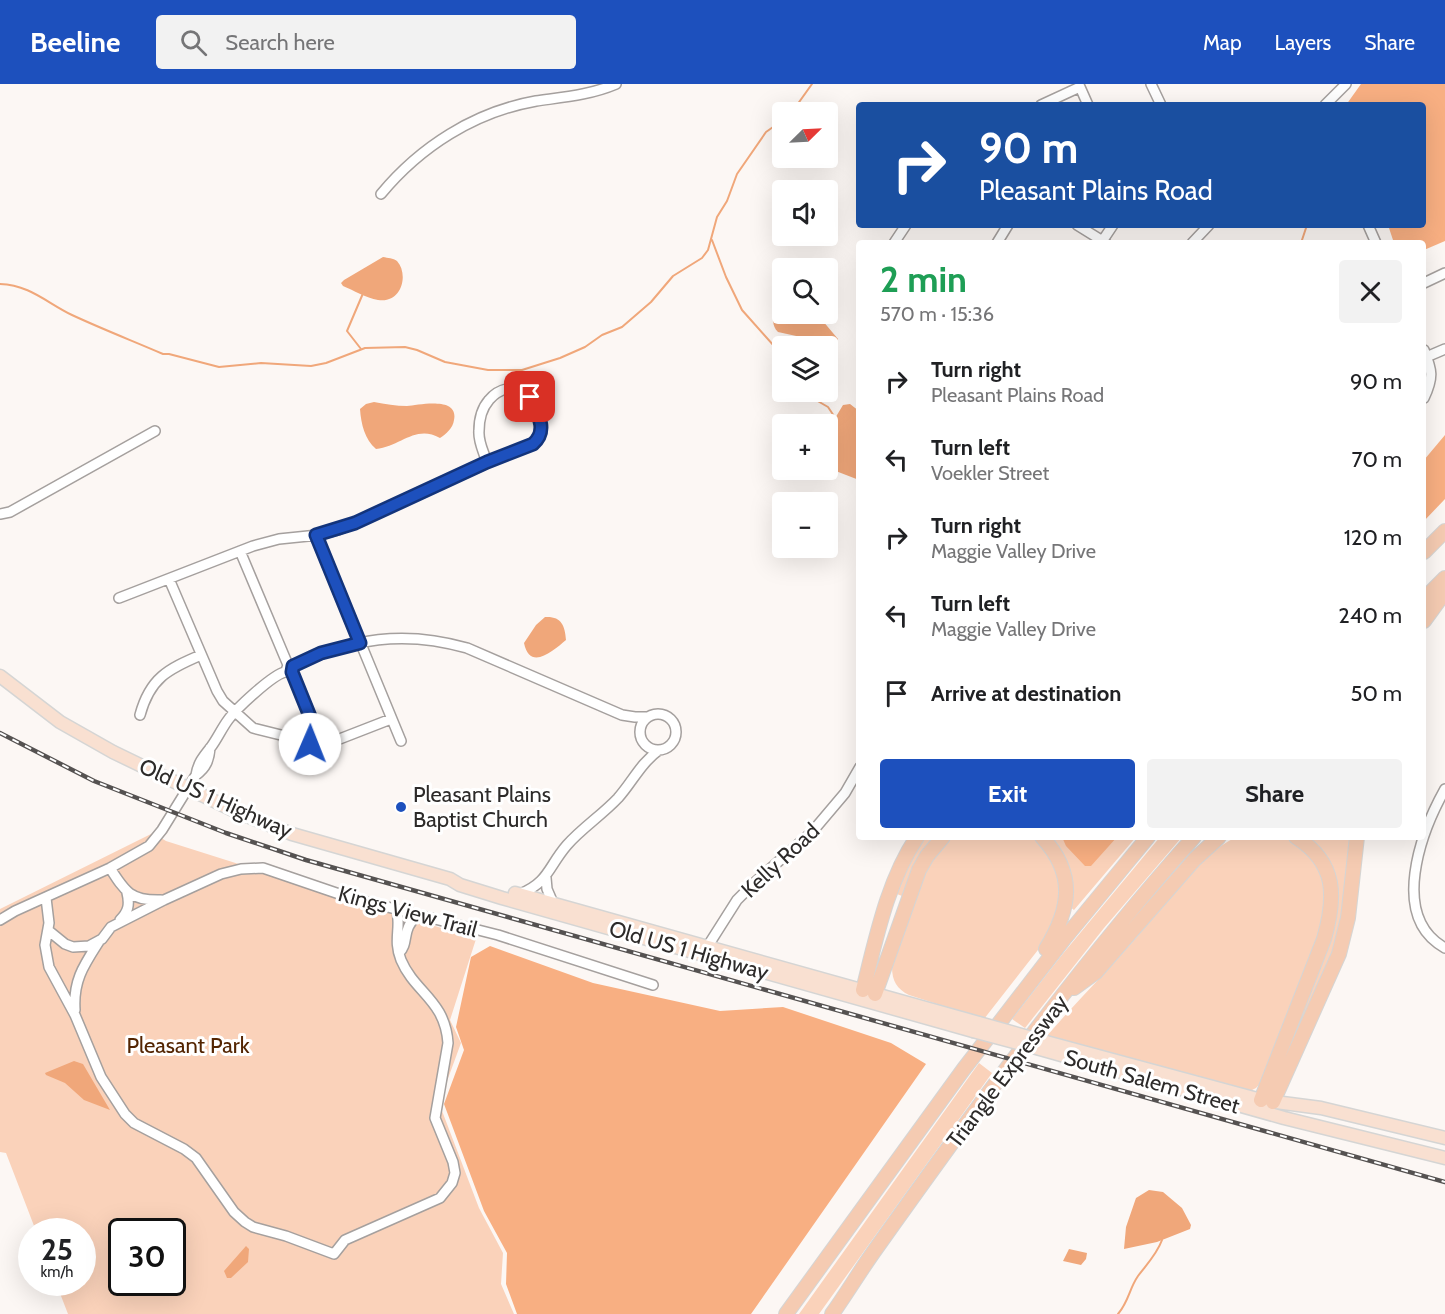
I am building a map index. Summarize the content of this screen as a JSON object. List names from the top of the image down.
{
  "streets": {
    "highway": ["Triangle Expressway"],
    "main road": ["Old US 1 Highway", "South Salem Street"],
    "street": ["Kelly Road", "Kings View Trail"]
  },
  "crossings": [
    ["Old US 1 Highway", "Kelly Road"],
    ["Old US 1 Highway", "South Salem Street"]
  ],
  "parks": ["Pleasant Park"],
  "places": ["Pleasant Plains Baptist Church"],
  "north": "top right",
  "page": {
    "header": "Beeline",
    "search": "Search here",
    "nav": ["Map", "Layers", "Share"],
    "map_buttons": ["+", "−"],
    "turn": ["90 m", "Pleasant Plains Road"],
    "heading": ["2 min", "570 m · 15:36"],
    "list": [
      {
        "name": "Turn right",
        "note": "Pleasant Plains Road",
        "value": "90 m"
      },
      {
        "name": "Turn left",
        "note": "Voekler Street",
        "value": "70 m"
      },
      {
        "name": "Turn right",
        "note": "Maggie Valley Drive",
        "value": "120 m"
      },
      {
        "name": "Turn left",
        "note": "Maggie Valley Drive",
        "value": "240 m"
      },
      {
        "name": "Arrive at destination",
        "value": "50 m"
      }
    ],
    "buttons": ["Exit", "Share"],
    "speed": "25 km/h",
    "limit": "30"
  }
}
